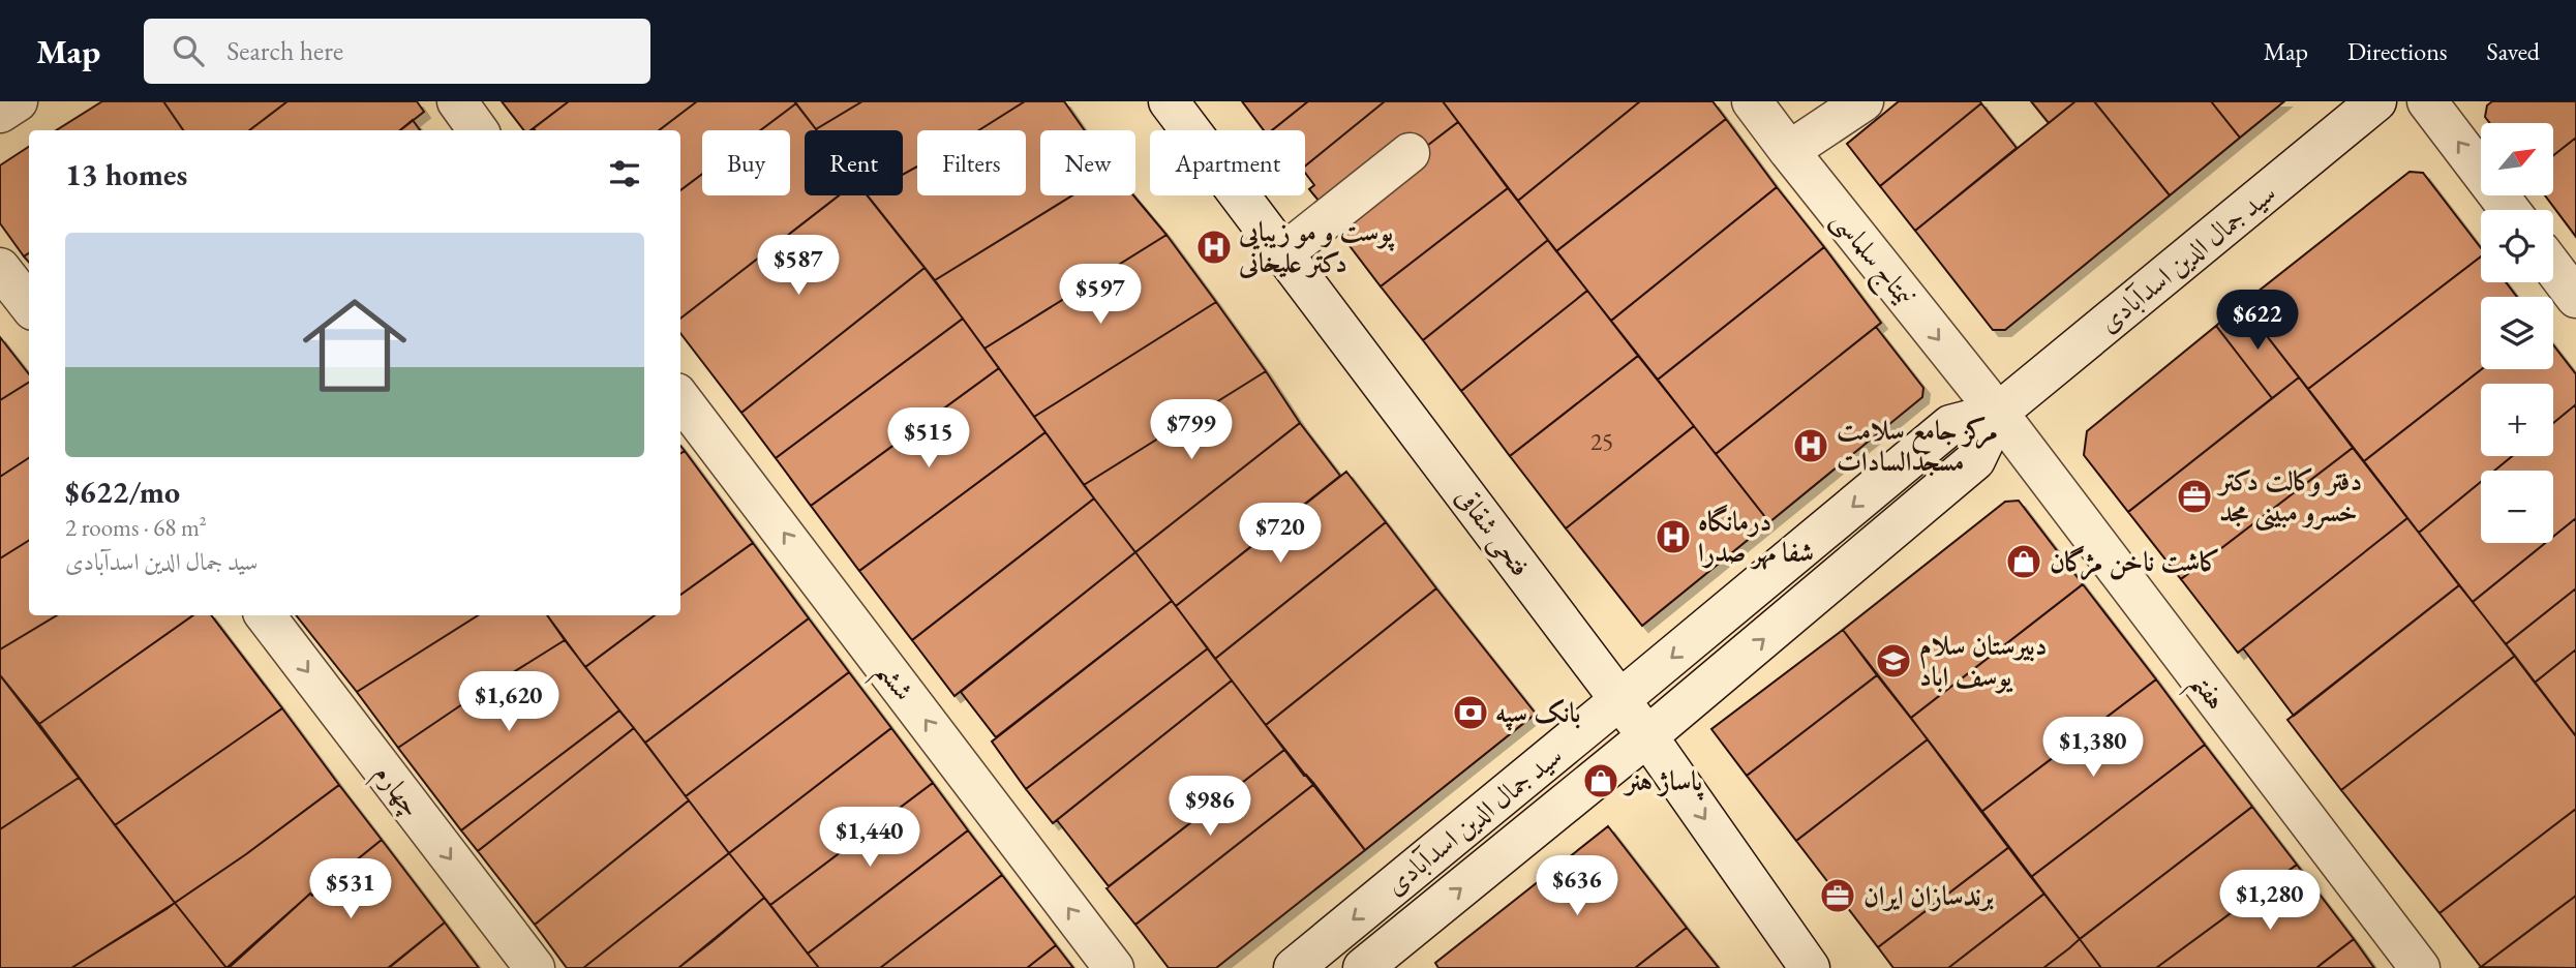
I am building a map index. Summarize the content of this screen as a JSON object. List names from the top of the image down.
{
  "streets": {
    "main road": [
      "نیمتاج سلماسی",
      "سید جمال الدین اسدآبادی",
      "فتحی شقاقی",
      "ششم",
      "هفتم",
      "چهارم"
    ]
  },
  "crossings": [
    ["نیمتاج سلماسی", "سید جمال الدین اسدآبادی"],
    ["نیمتاج سلماسی", "هفتم"],
    ["سید جمال الدین اسدآبادی", "فتحی شقاقی"],
    ["سید جمال الدین اسدآبادی", "هفتم"]
  ],
  "one_way": ["نیمتاج سلماسی", "ششم", "چهارم"],
  "places": {
    "hospital": ["پوست و مو زیبایی دکتر علیخانی", "مرکز جامع سلامت مسجدالسادات", "درمانگاه شفا مهر صدرا"],
    "office": ["دفتر وکالت دکتر خسرو مبینی مجد", "برندسازان ایران"],
    "shop": ["کاشت ناخن مژگان", "پاساژ هنر"],
    "school or university": ["دبیرستان سلام یوسف اباد"],
    "bank": ["بانک سپه"]
  },
  "house_numbers": ["25"],
  "north": "top right",
  "page": {
    "header": "Map",
    "search": "Search here",
    "nav": ["Map", "Directions", "Saved"],
    "map_buttons": ["+", "−"],
    "chip": [
      "Buy",
      "Rent",
      "Filters",
      "New",
      "Apartment"
    ],
    "heading": "13 homes",
    "list": [
      {
        "name": "$622/mo",
        "note": "2 rooms · 68 m² · سید جمال الدین اسدآبادی"
      }
    ],
    "price": [
      "$587",
      "$597",
      "$622",
      "$799",
      "$515",
      "$720",
      "$1,620",
      "$1,380",
      "$986",
      "$1,440",
      "$636",
      "$531",
      "$1,280"
    ]
  }
}
